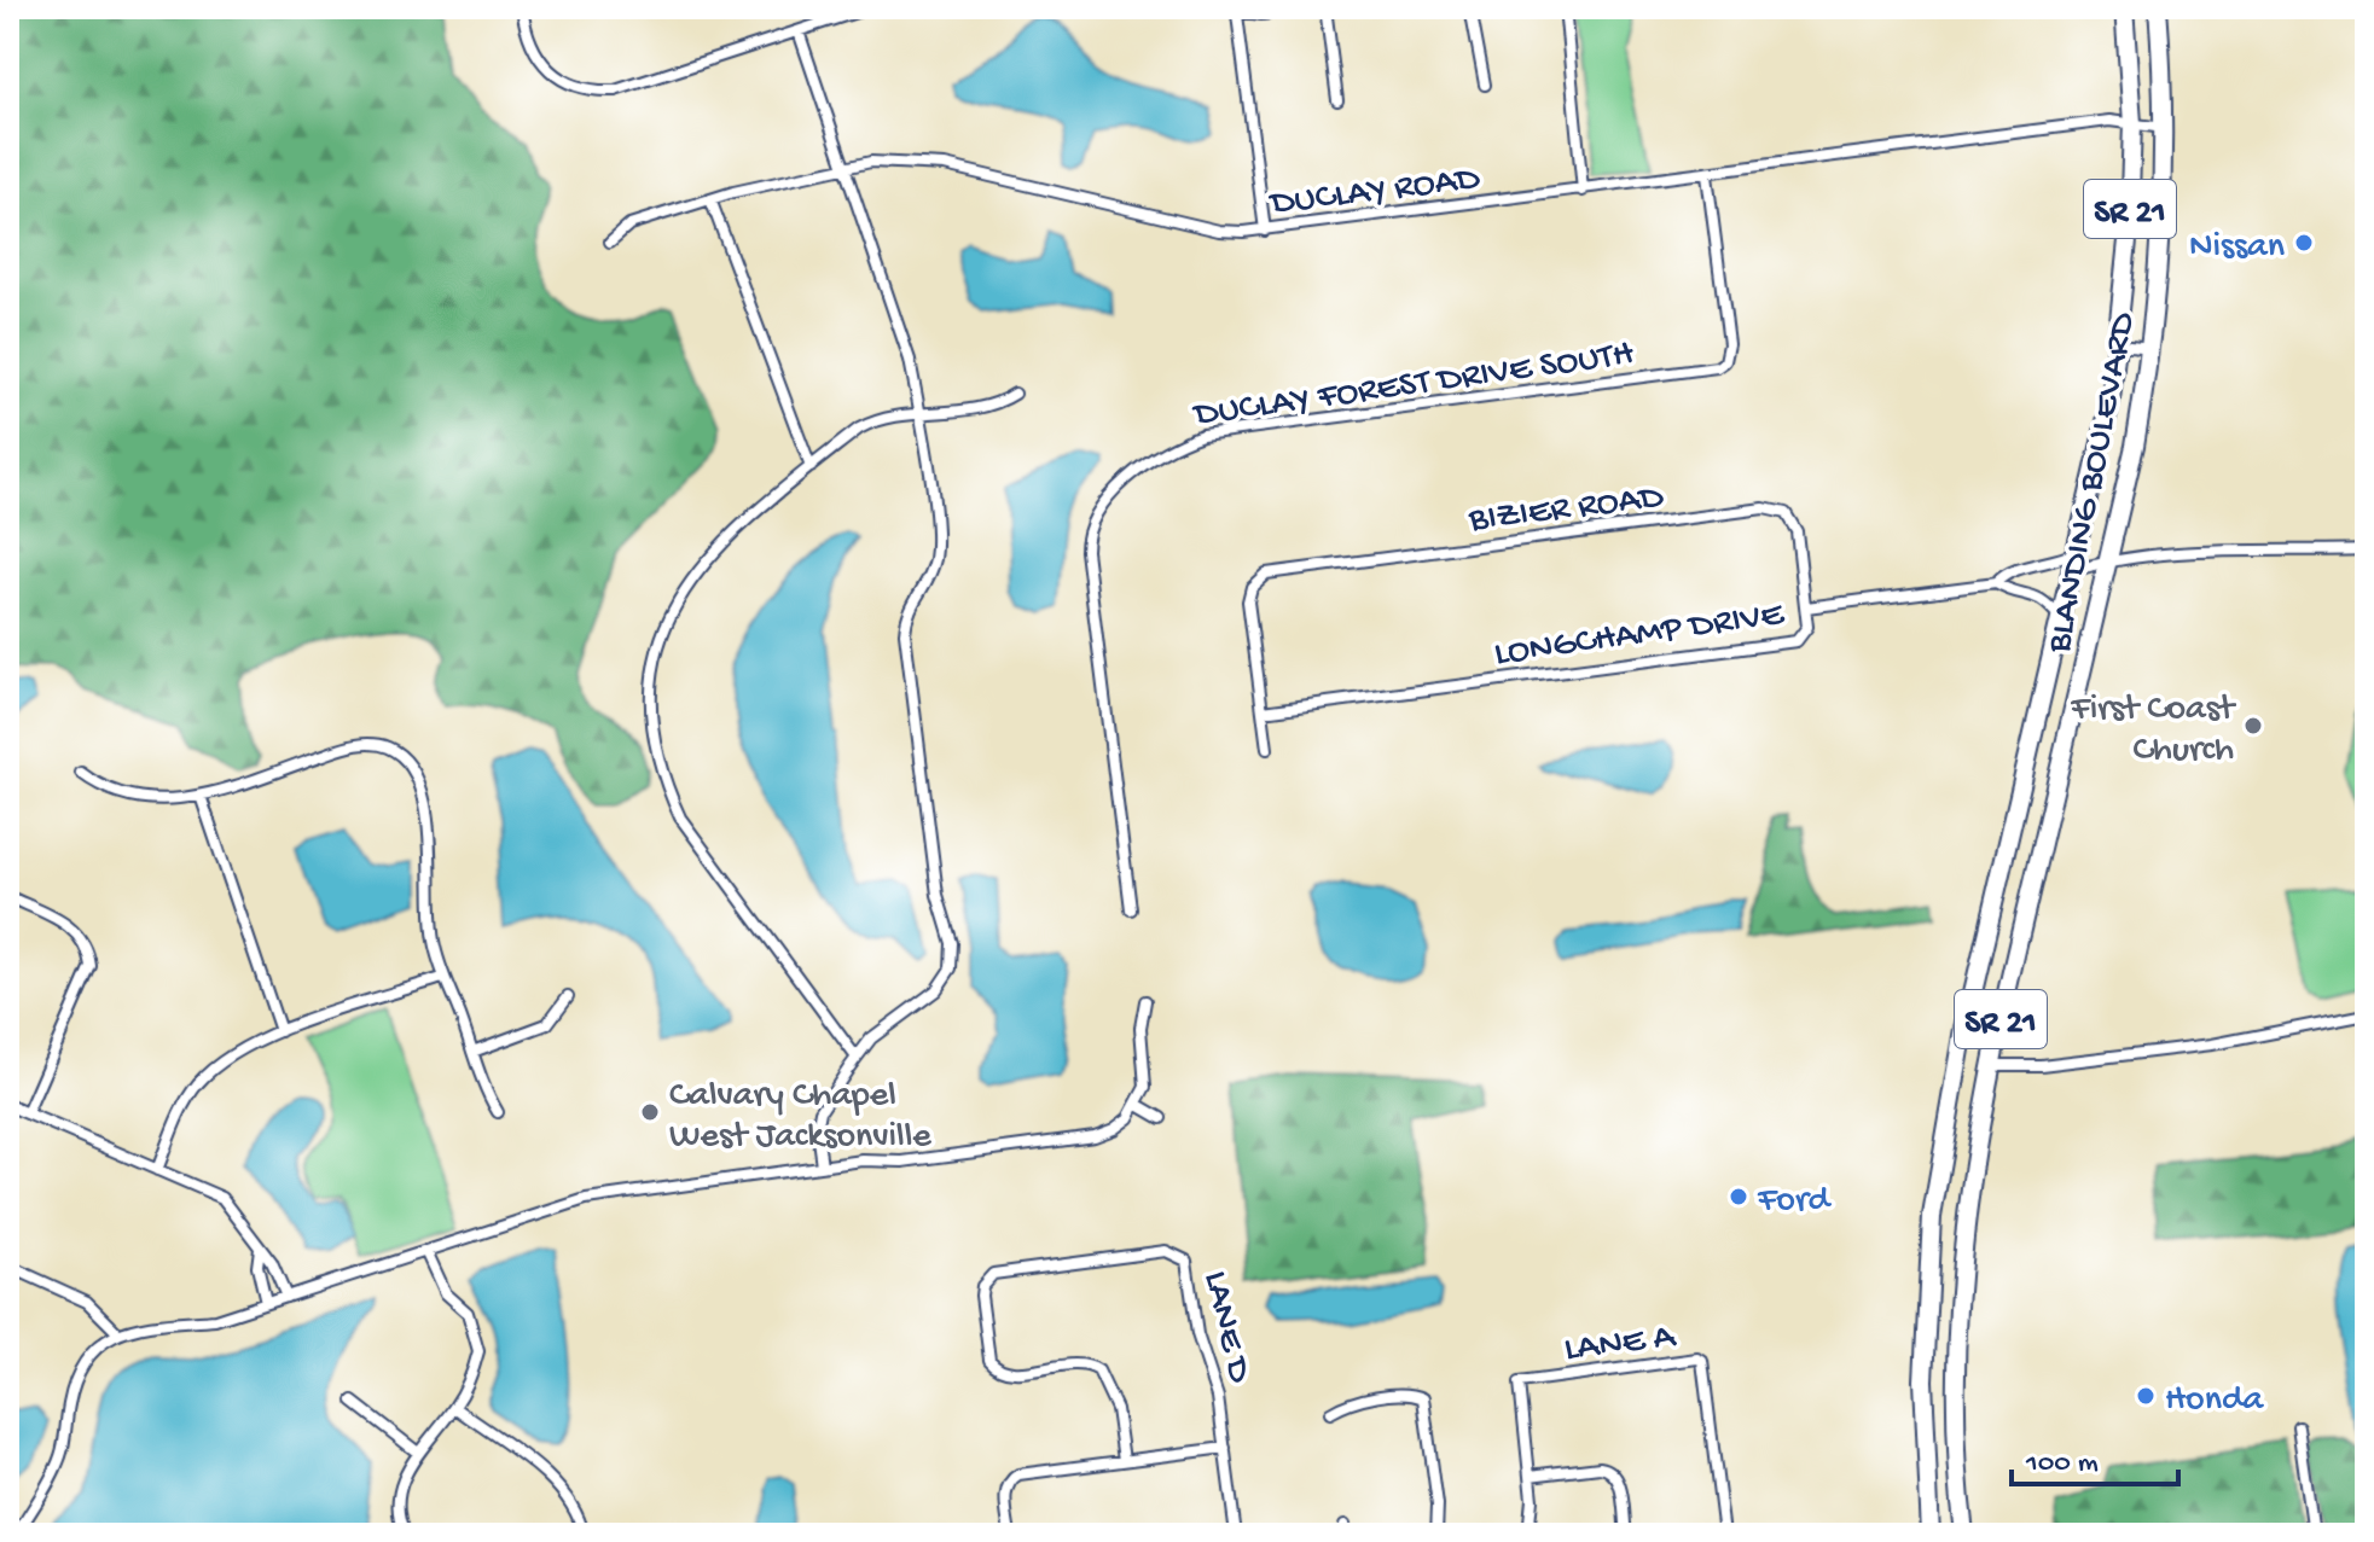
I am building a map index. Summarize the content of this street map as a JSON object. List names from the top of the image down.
{
  "streets": {
    "main road": ["SR 21", "BLANDING BOULEVARD"],
    "street": [
      "DUCLAY ROAD",
      "DUCLAY FOREST DRIVE SOUTH",
      "BIZIER ROAD",
      "LONGCHAMP DRIVE",
      "LANE D",
      "LANE A"
    ]
  },
  "crossings": [
    ["DUCLAY ROAD", "DUCLAY FOREST DRIVE SOUTH"],
    ["DUCLAY ROAD", "BLANDING BOULEVARD"],
    ["BLANDING BOULEVARD", "LONGCHAMP DRIVE"],
    ["BIZIER ROAD", "LONGCHAMP DRIVE"]
  ],
  "places": [
    "Nissan",
    "First Coast Church",
    "Calvary Chapel West Jacksonville",
    "Ford",
    "Honda"
  ],
  "scale_bar": "100 m"
}
